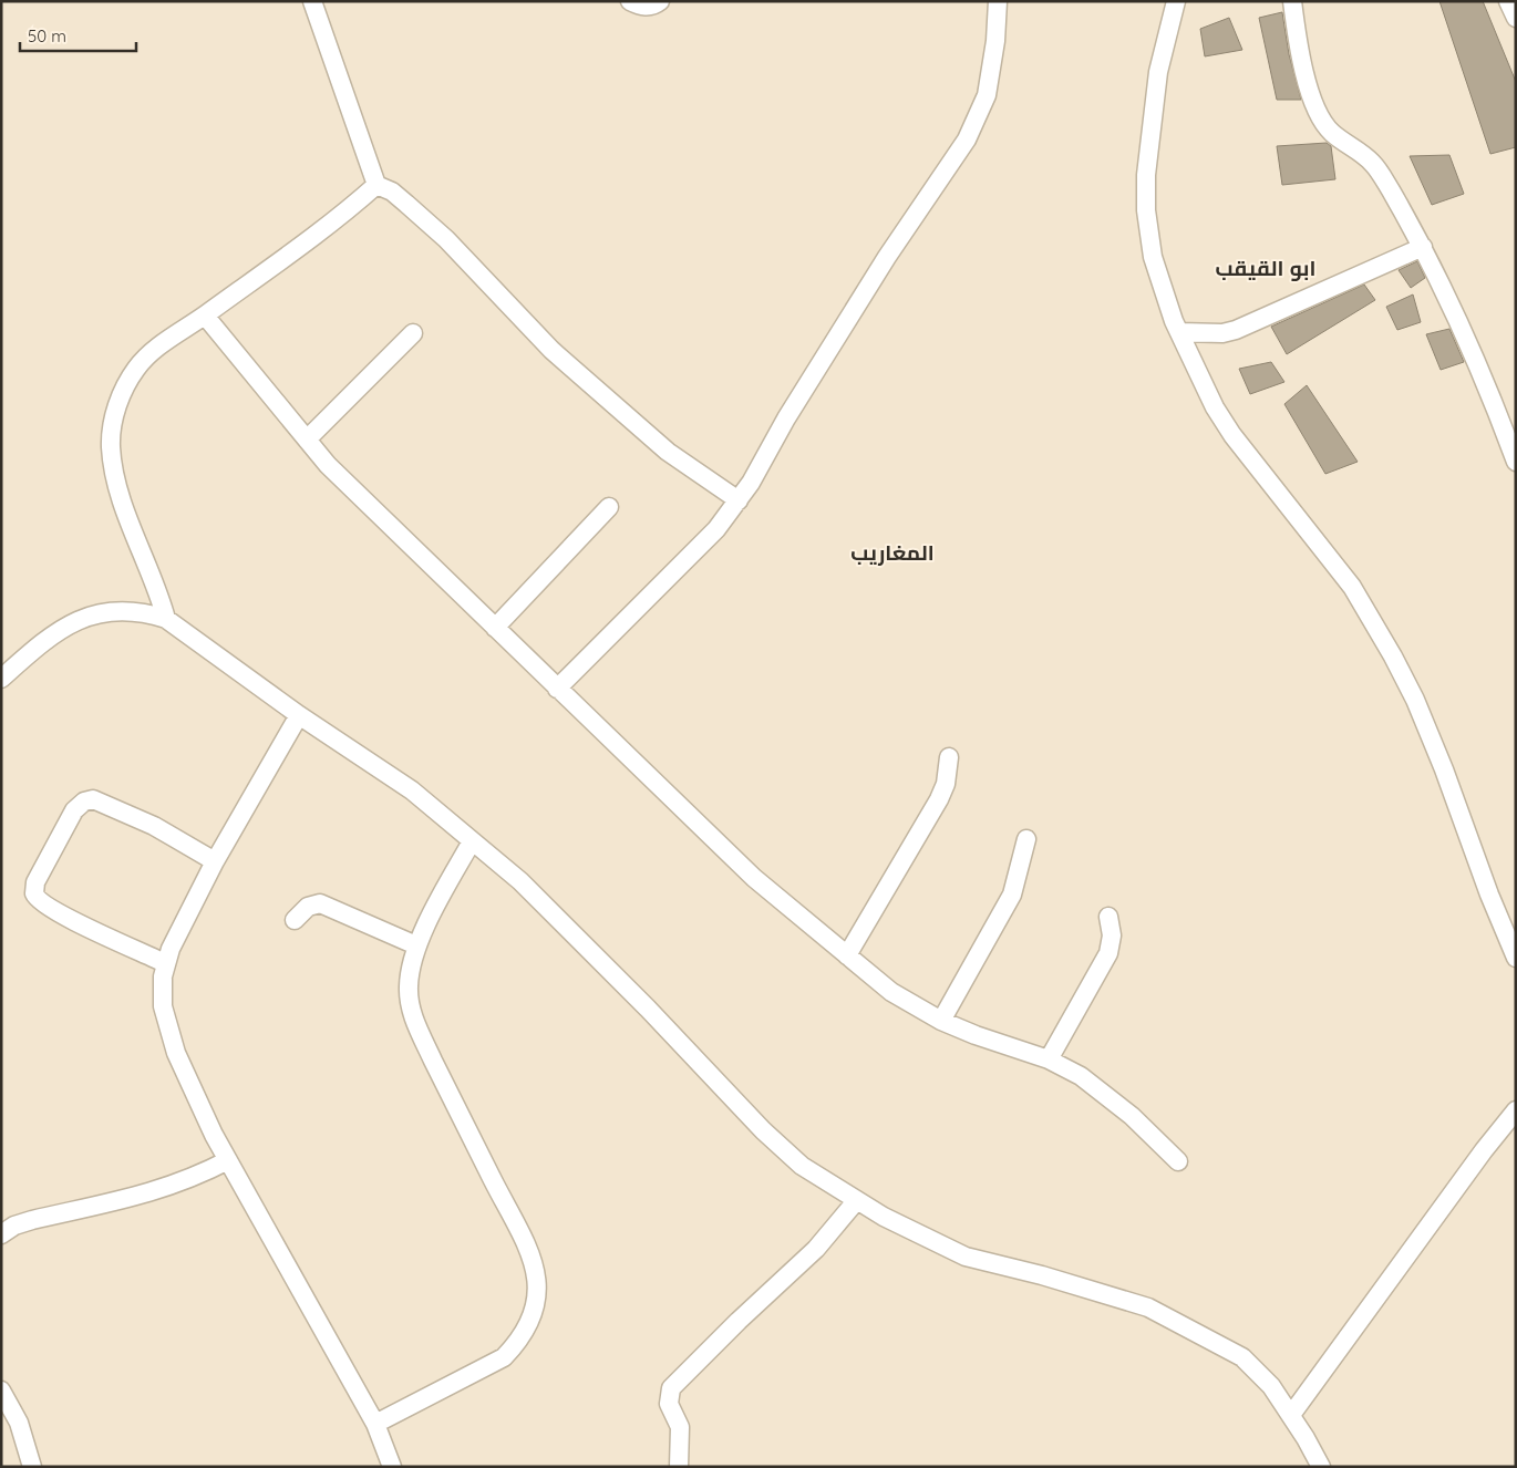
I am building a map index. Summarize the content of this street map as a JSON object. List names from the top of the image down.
{
  "districts": ["ابو القيقب", "المغاريب"],
  "scale_bar": "50 m"
}
